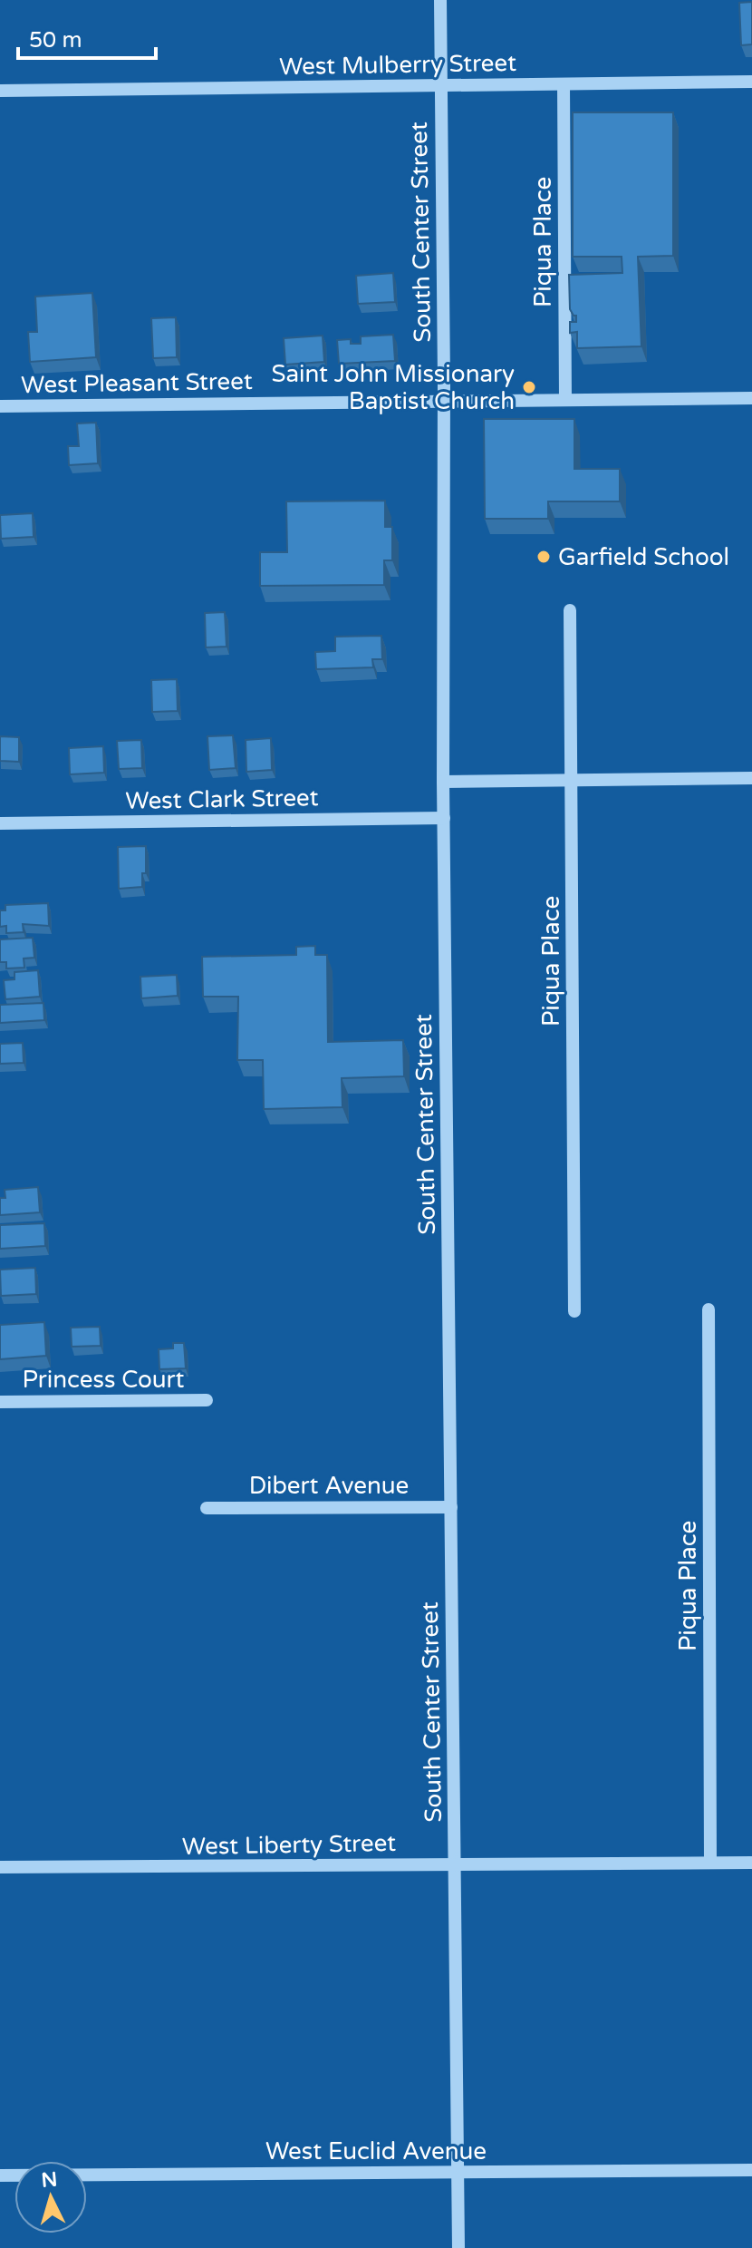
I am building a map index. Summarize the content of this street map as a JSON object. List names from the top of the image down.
{
  "streets": {
    "street": [
      "West Mulberry Street",
      "South Center Street",
      "Piqua Place",
      "West Pleasant Street",
      "West Clark Street",
      "Princess Court",
      "Dibert Avenue",
      "West Liberty Street",
      "West Euclid Avenue"
    ]
  },
  "crossings": [
    ["West Mulberry Street", "South Center Street"],
    ["West Mulberry Street", "Piqua Place"],
    ["South Center Street", "West Pleasant Street"],
    ["South Center Street", "West Clark Street"],
    ["South Center Street", "Dibert Avenue"],
    ["South Center Street", "West Liberty Street"],
    ["South Center Street", "West Euclid Avenue"],
    ["Piqua Place", "West Pleasant Street"],
    ["Piqua Place", "West Liberty Street"]
  ],
  "places": ["Saint John Missionary Baptist Church", "Garfield School"],
  "scale_bar": "50 m",
  "north": "top"
}
